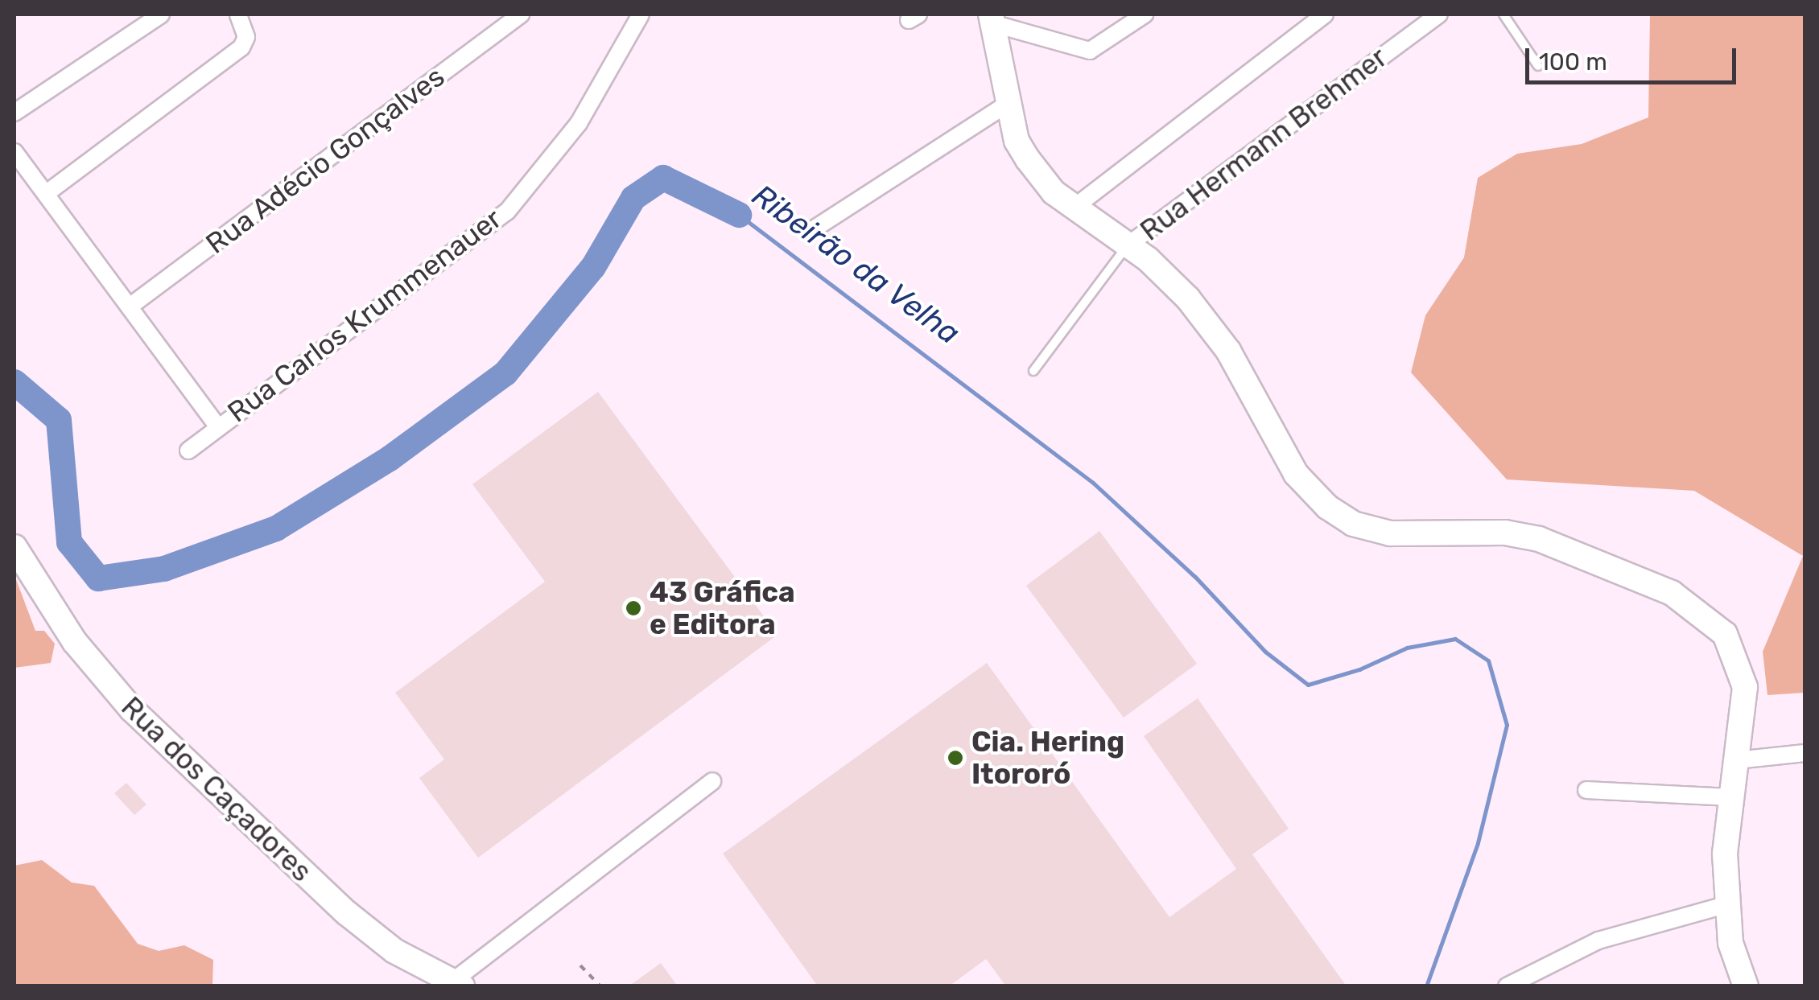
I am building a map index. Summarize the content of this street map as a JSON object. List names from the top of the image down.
{
  "streets": {
    "main road": ["Rua dos Caçadores"],
    "street": ["Rua Hermann Brehmer", "Rua Adécio Gonçalves", "Rua Carlos Krummenauer"]
  },
  "water": ["Ribeirão da Velha"],
  "places": ["43 Gráfica e Editora", "Cia. Hering Itororó"],
  "scale_bar": "100 m"
}
